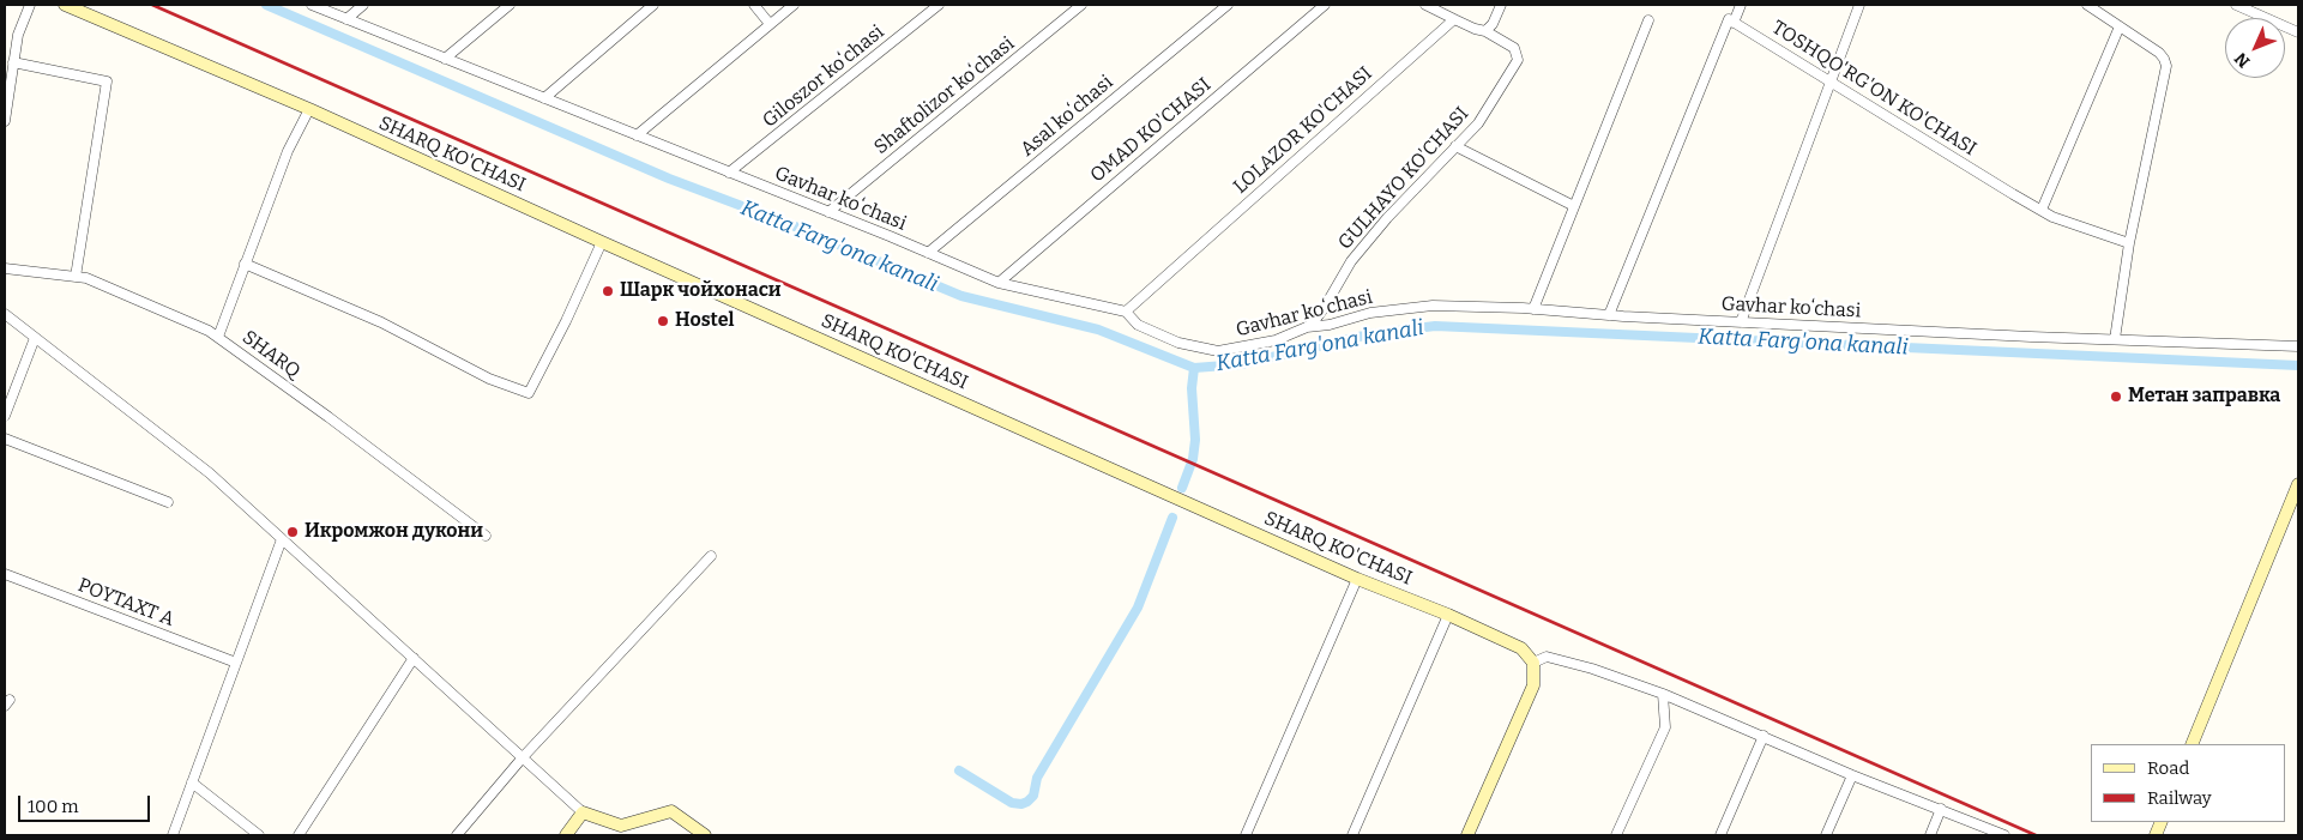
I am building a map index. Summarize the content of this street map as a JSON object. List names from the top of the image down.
{
  "streets": {
    "main road": ["SHARQ KO'CHASI"],
    "street": [
      "Giloszor koʻchasi",
      "TOSHQO'RG'ON KO'CHASI",
      "Shaftolizor koʻchasi",
      "Asal koʻchasi",
      "OMAD KO'CHASI",
      "LOLAZOR KO'CHASI",
      "GULHAYO KO'CHASI",
      "Gavhar koʻchasi",
      "SHARQ",
      "POYTAXT A"
    ]
  },
  "crossings": [
    ["Giloszor koʻchasi", "Gavhar koʻchasi"],
    ["Shaftolizor koʻchasi", "Gavhar koʻchasi"],
    ["Asal koʻchasi", "Gavhar koʻchasi"],
    ["OMAD KO'CHASI", "Gavhar koʻchasi"],
    ["LOLAZOR KO'CHASI", "Gavhar koʻchasi"],
    ["GULHAYO KO'CHASI", "Gavhar koʻchasi"]
  ],
  "water": ["Katta Farg'ona kanali"],
  "places": [
    "Шарк чойхонаси",
    "Hostel",
    "Метан заправка",
    "Икромжон дукони"
  ],
  "legend": ["Road", "Railway"],
  "scale_bar": "100 m",
  "north": "bottom left"
}
